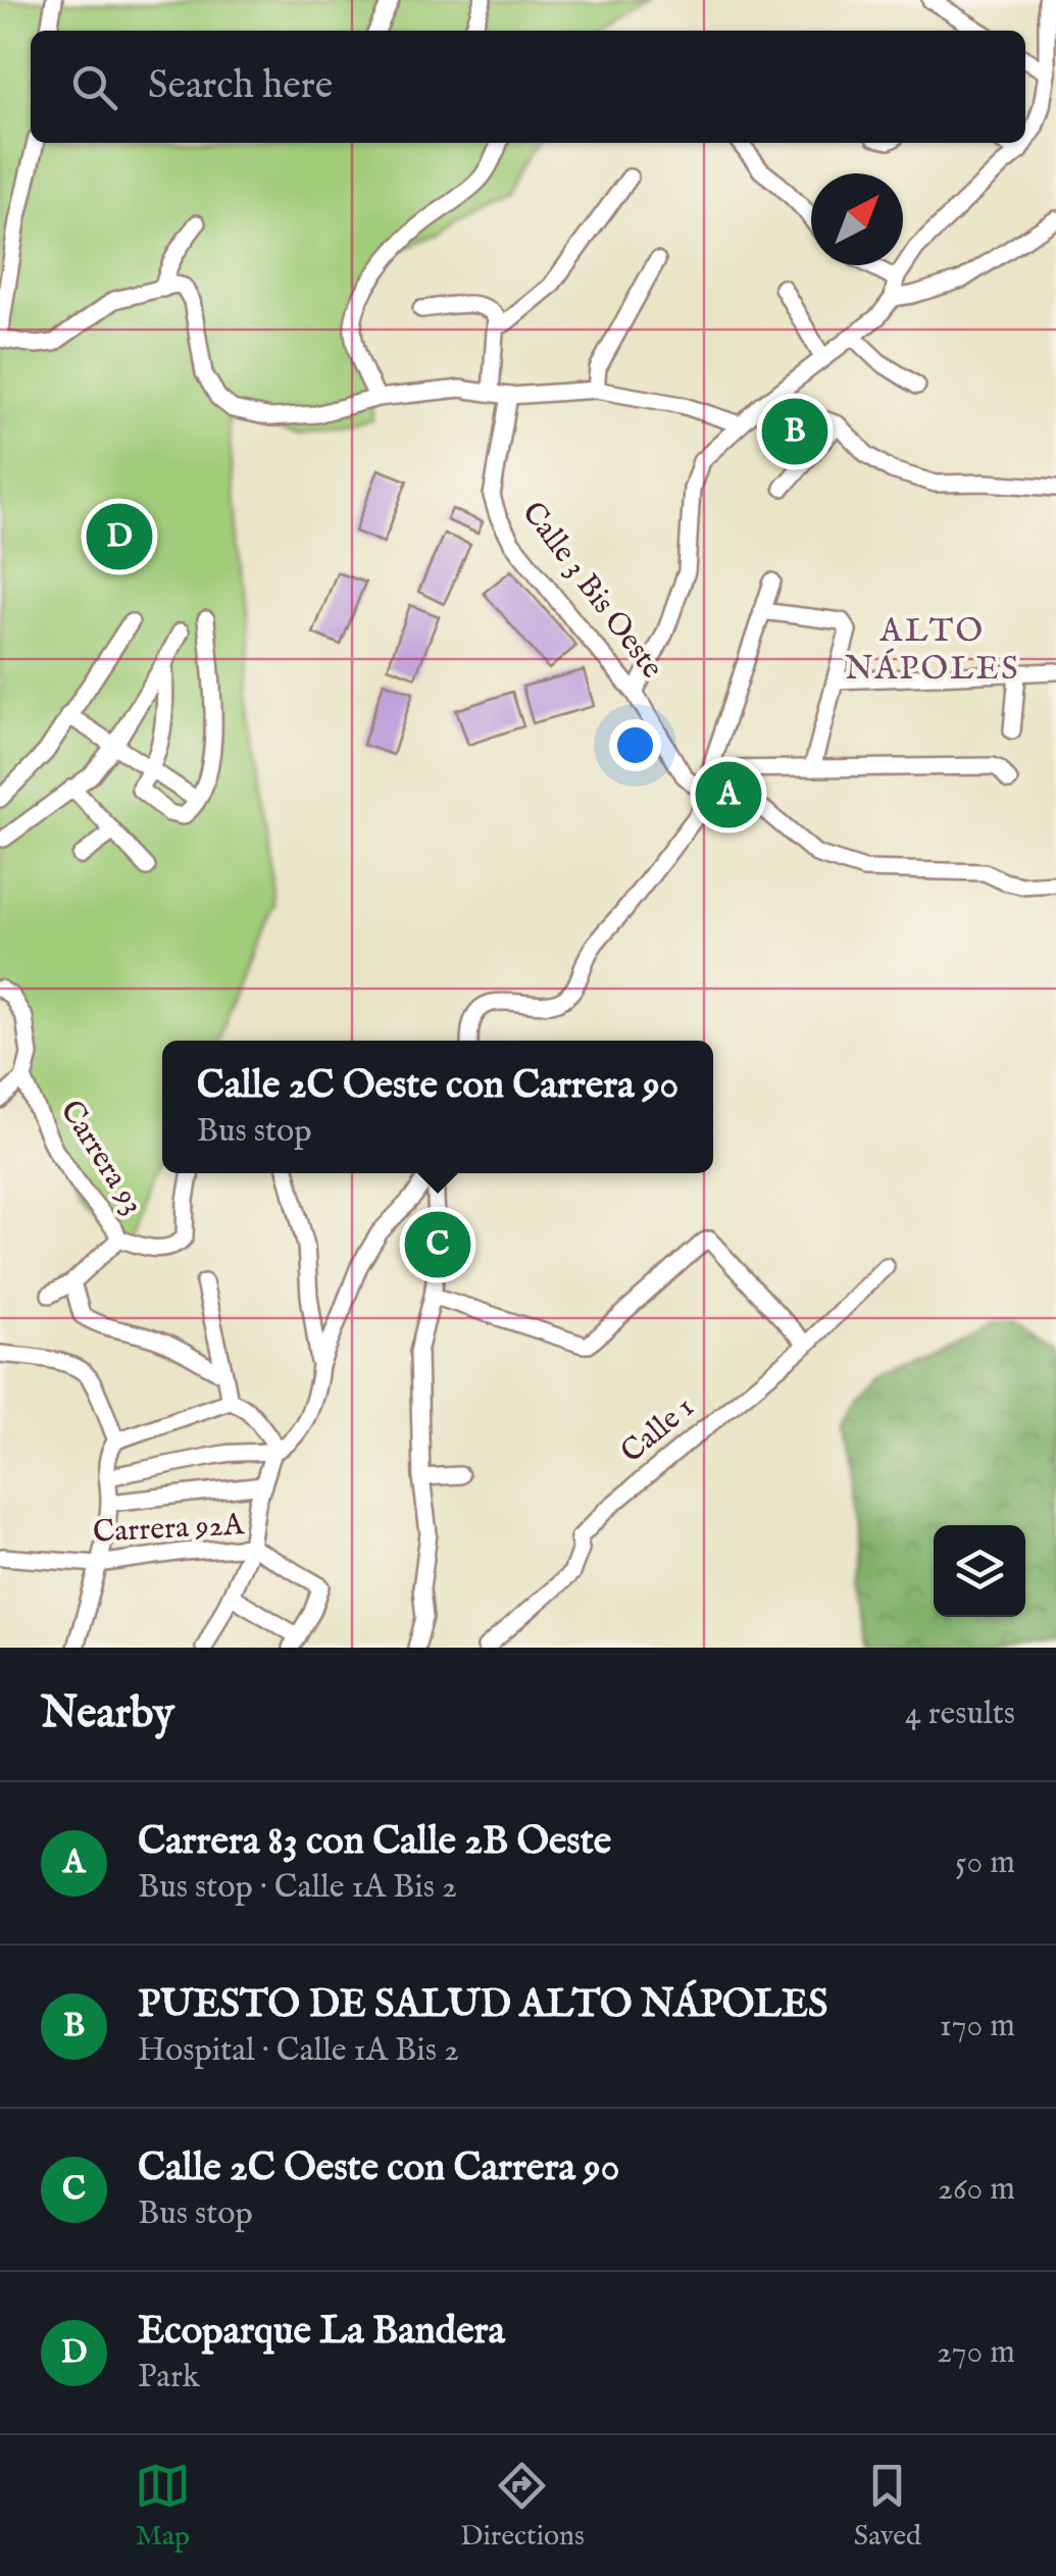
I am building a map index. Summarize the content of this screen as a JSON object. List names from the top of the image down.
{
  "streets": {
    "street": [
      "Calle 3 Bis Oeste",
      "Carrera 93",
      "Calle 1",
      "Carrera 92A"
    ]
  },
  "districts": ["ALTO NÁPOLES"],
  "north": "top right",
  "page": {
    "search": "Search here",
    "pins": [
      "B",
      "D",
      "A",
      "C"
    ],
    "popup": ["Calle 2C Oeste con Carrera 90", "Bus stop"],
    "heading": ["Nearby", "4 results"],
    "list": [
      {
        "mark": "A",
        "name": "Carrera 83 con Calle 2B Oeste",
        "note": "Bus stop · Calle 1A Bis 2",
        "value": "50 m"
      },
      {
        "mark": "B",
        "name": "PUESTO DE SALUD ALTO NÁPOLES",
        "note": "Hospital · Calle 1A Bis 2",
        "value": "170 m"
      },
      {
        "mark": "C",
        "name": "Calle 2C Oeste con Carrera 90",
        "note": "Bus stop",
        "value": "260 m"
      },
      {
        "mark": "D",
        "name": "Ecoparque La Bandera",
        "note": "Park",
        "value": "270 m"
      }
    ],
    "nav": ["Map", "Directions", "Saved"]
  }
}
